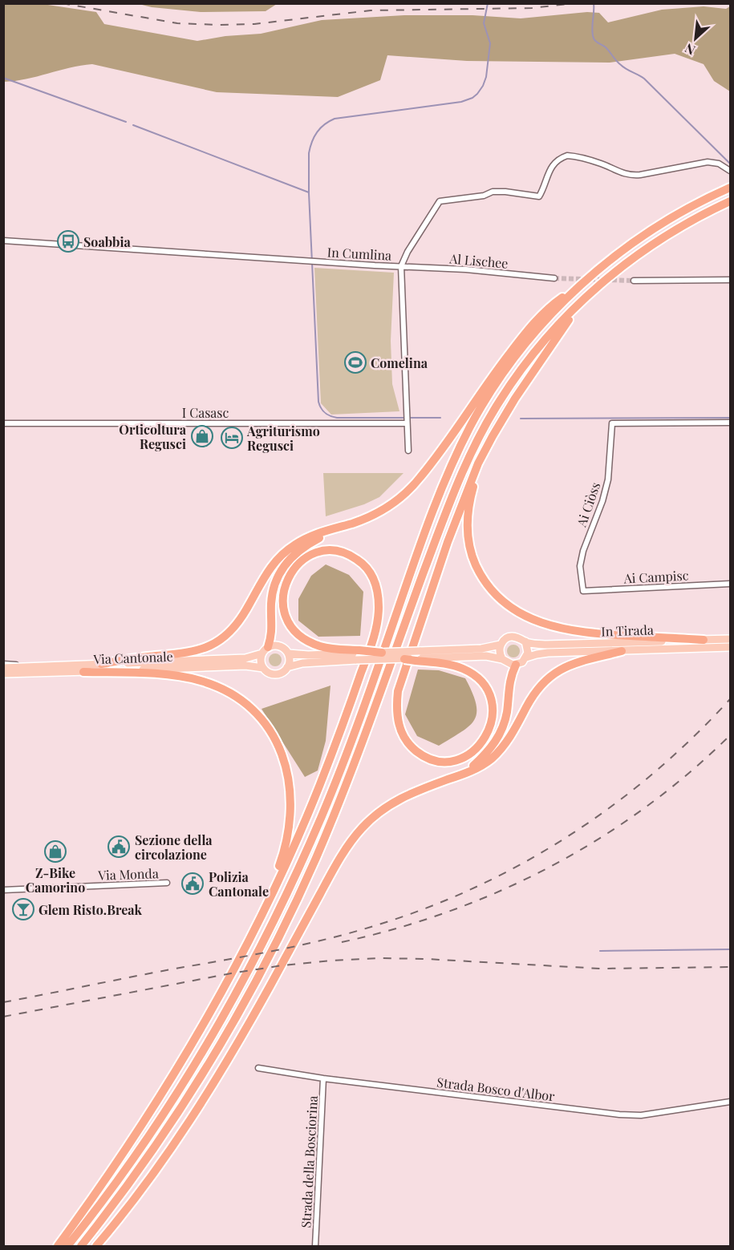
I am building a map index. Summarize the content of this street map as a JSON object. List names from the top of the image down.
{
  "streets": {
    "main road": ["In Tirada", "Via Cantonale"],
    "street": [
      "In Cumlina",
      "Al Lischee",
      "I Casasc",
      "Ai Ciòss",
      "Ai Campisc",
      "Via Monda",
      "Strada Bosco d'Albor",
      "Strada della Bosciorina"
    ]
  },
  "crossings": [
    ["In Cumlina", "Al Lischee"],
    ["Ai Ciòss", "Ai Campisc"],
    ["Strada Bosco d'Albor", "Strada della Bosciorina"]
  ],
  "places": {
    "bus stop": ["Soabbia"],
    "sports": ["Comelina"],
    "shop": ["Orticoltura Regusci", "Z-Bike Camorino"],
    "hotel": ["Agriturismo Regusci"],
    "public building": ["Sezione della circolazione", "Polizia Cantonale"],
    "bar": ["Glem Risto.Break"]
  },
  "north": "bottom left"
}
